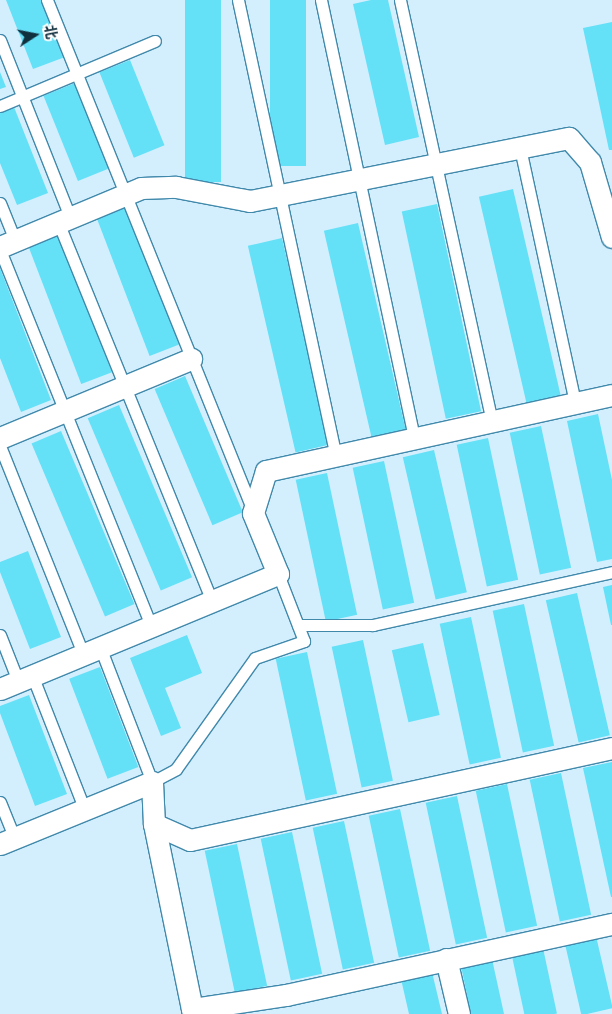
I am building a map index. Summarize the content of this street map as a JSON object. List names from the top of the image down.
{
  "north": "right"
}
